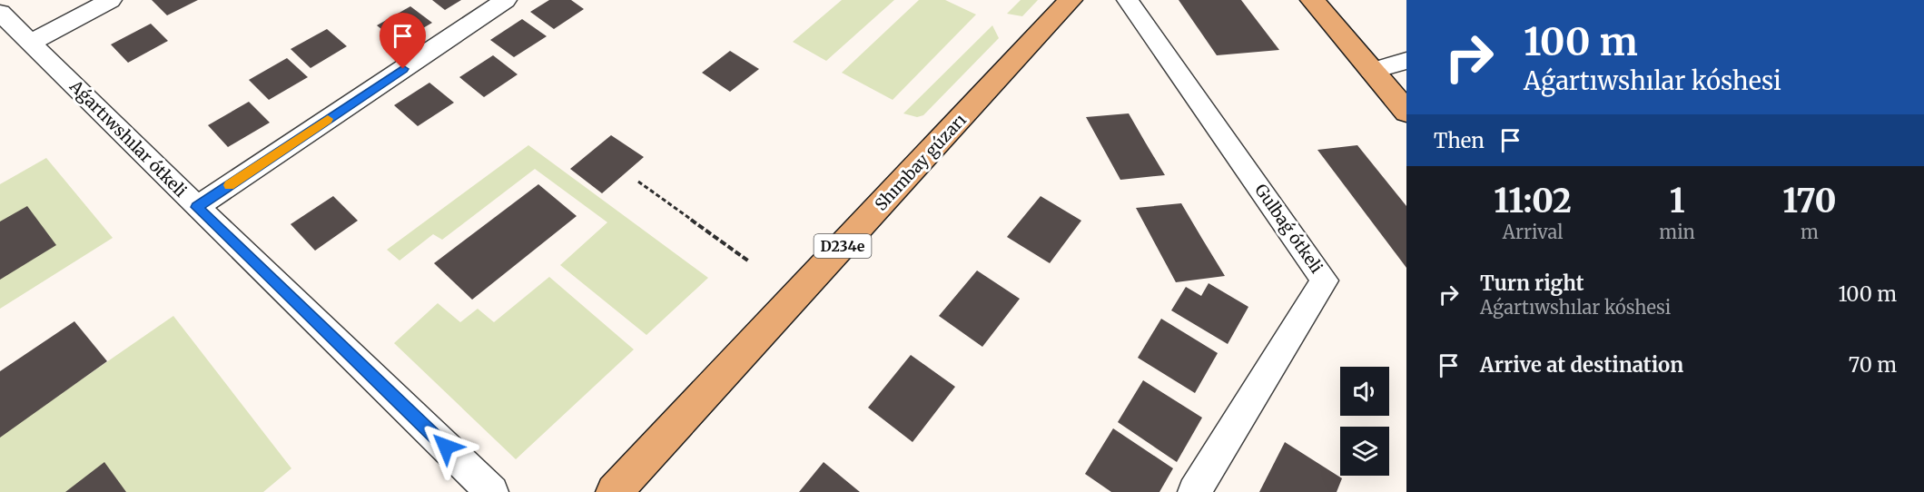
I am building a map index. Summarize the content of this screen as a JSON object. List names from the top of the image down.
{
  "streets": {
    "main road": ["Shımbay gúzarı", "D234e"],
    "street": ["Aǵartıwshılar ótkeli", "Gulbaǵ ótkeli"]
  },
  "page": {
    "turn": ["100 m", "Aǵartıwshılar kóshesi"],
    "then": "Then",
    "eta": [
      "11:02",
      "Arrival",
      "1",
      "min",
      "170",
      "m"
    ],
    "list": [
      {
        "name": "Turn right",
        "note": "Aǵartıwshılar kóshesi",
        "value": "100 m"
      },
      {
        "name": "Arrive at destination",
        "value": "70 m"
      }
    ]
  }
}
